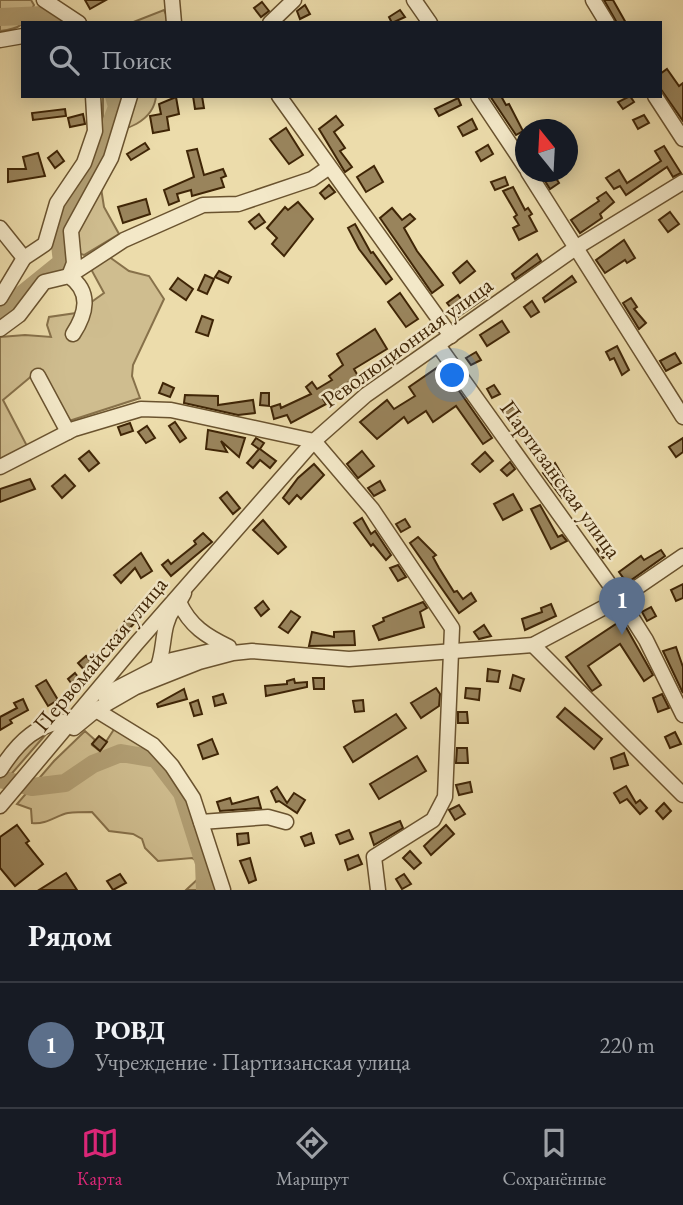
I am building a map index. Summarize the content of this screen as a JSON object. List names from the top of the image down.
{
  "streets": {
    "street": ["Революционная улица", "Партизанская улица", "Первомайская улица"]
  },
  "crossings": [
    ["Революционная улица", "Партизанская улица"],
    ["Революционная улица", "Первомайская улица"],
    ["Партизанская улица", "Первомайская улица"]
  ],
  "north": "top",
  "page": {
    "search": "Поиск",
    "pins": "1",
    "heading": "Рядом",
    "list": [
      {
        "mark": "1",
        "name": "РОВД",
        "note": "Учреждение · Партизанская улица",
        "value": "220 m"
      }
    ],
    "nav": ["Карта", "Маршрут", "Сохранённые"]
  }
}
